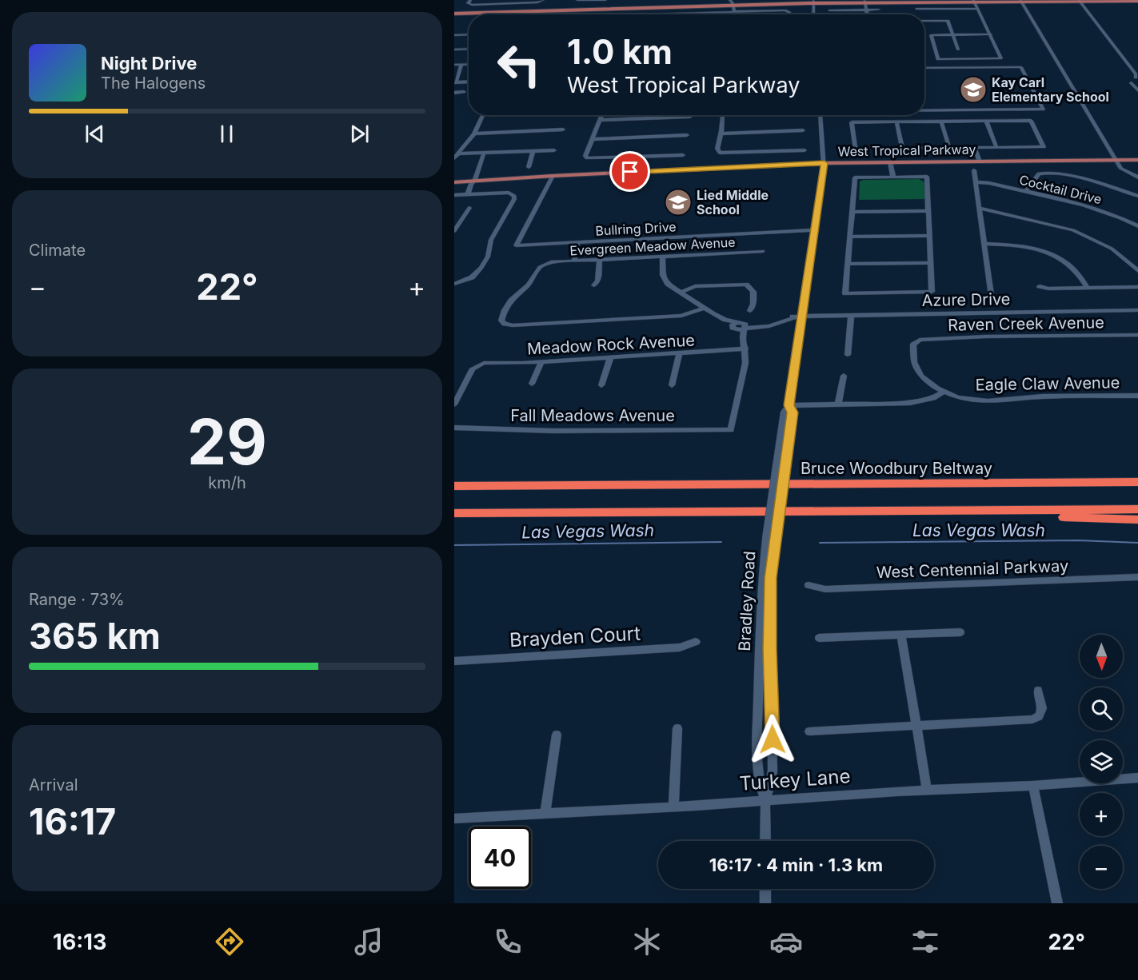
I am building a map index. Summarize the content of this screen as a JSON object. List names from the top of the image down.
{
  "streets": {
    "highway": ["Bruce Woodbury Beltway"],
    "main road": ["West Tropical Parkway"],
    "street": [
      "Cocktail Drive",
      "Bullring Drive",
      "Evergreen Meadow Avenue",
      "Azure Drive",
      "Raven Creek Avenue",
      "Meadow Rock Avenue",
      "Eagle Claw Avenue",
      "Fall Meadows Avenue",
      "West Centennial Parkway",
      "Bradley Road",
      "Brayden Court",
      "Turkey Lane"
    ]
  },
  "crossings": [
    ["West Tropical Parkway", "Bullring Drive"],
    ["West Tropical Parkway", "Bradley Road"],
    ["Bullring Drive", "Bradley Road"],
    ["Azure Drive", "Bradley Road"],
    ["Raven Creek Avenue", "Eagle Claw Avenue"],
    ["Meadow Rock Avenue", "Fall Meadows Avenue"],
    ["Bradley Road", "Turkey Lane"]
  ],
  "water": ["Las Vegas Wash"],
  "places": {
    "school or university": ["Kay Carl Elementary School", "Lied Middle School"]
  },
  "north": "bottom",
  "page": {
    "turn": ["1.0 km", "West Tropical Parkway"],
    "song": ["Night Drive", "The Halogens"],
    "tile": [
      "Climate",
      ["29", "km/h"],
      ["Range · 73%", "365 km"],
      ["Arrival", "16:17"]
    ],
    "heat": ["−", "22°", "+"],
    "map_buttons": ["+", "−"],
    "limit": "40",
    "trip": "16:17 · 4 min · 1.3 km",
    "tabs": ["16:13", "22°"]
  }
}
